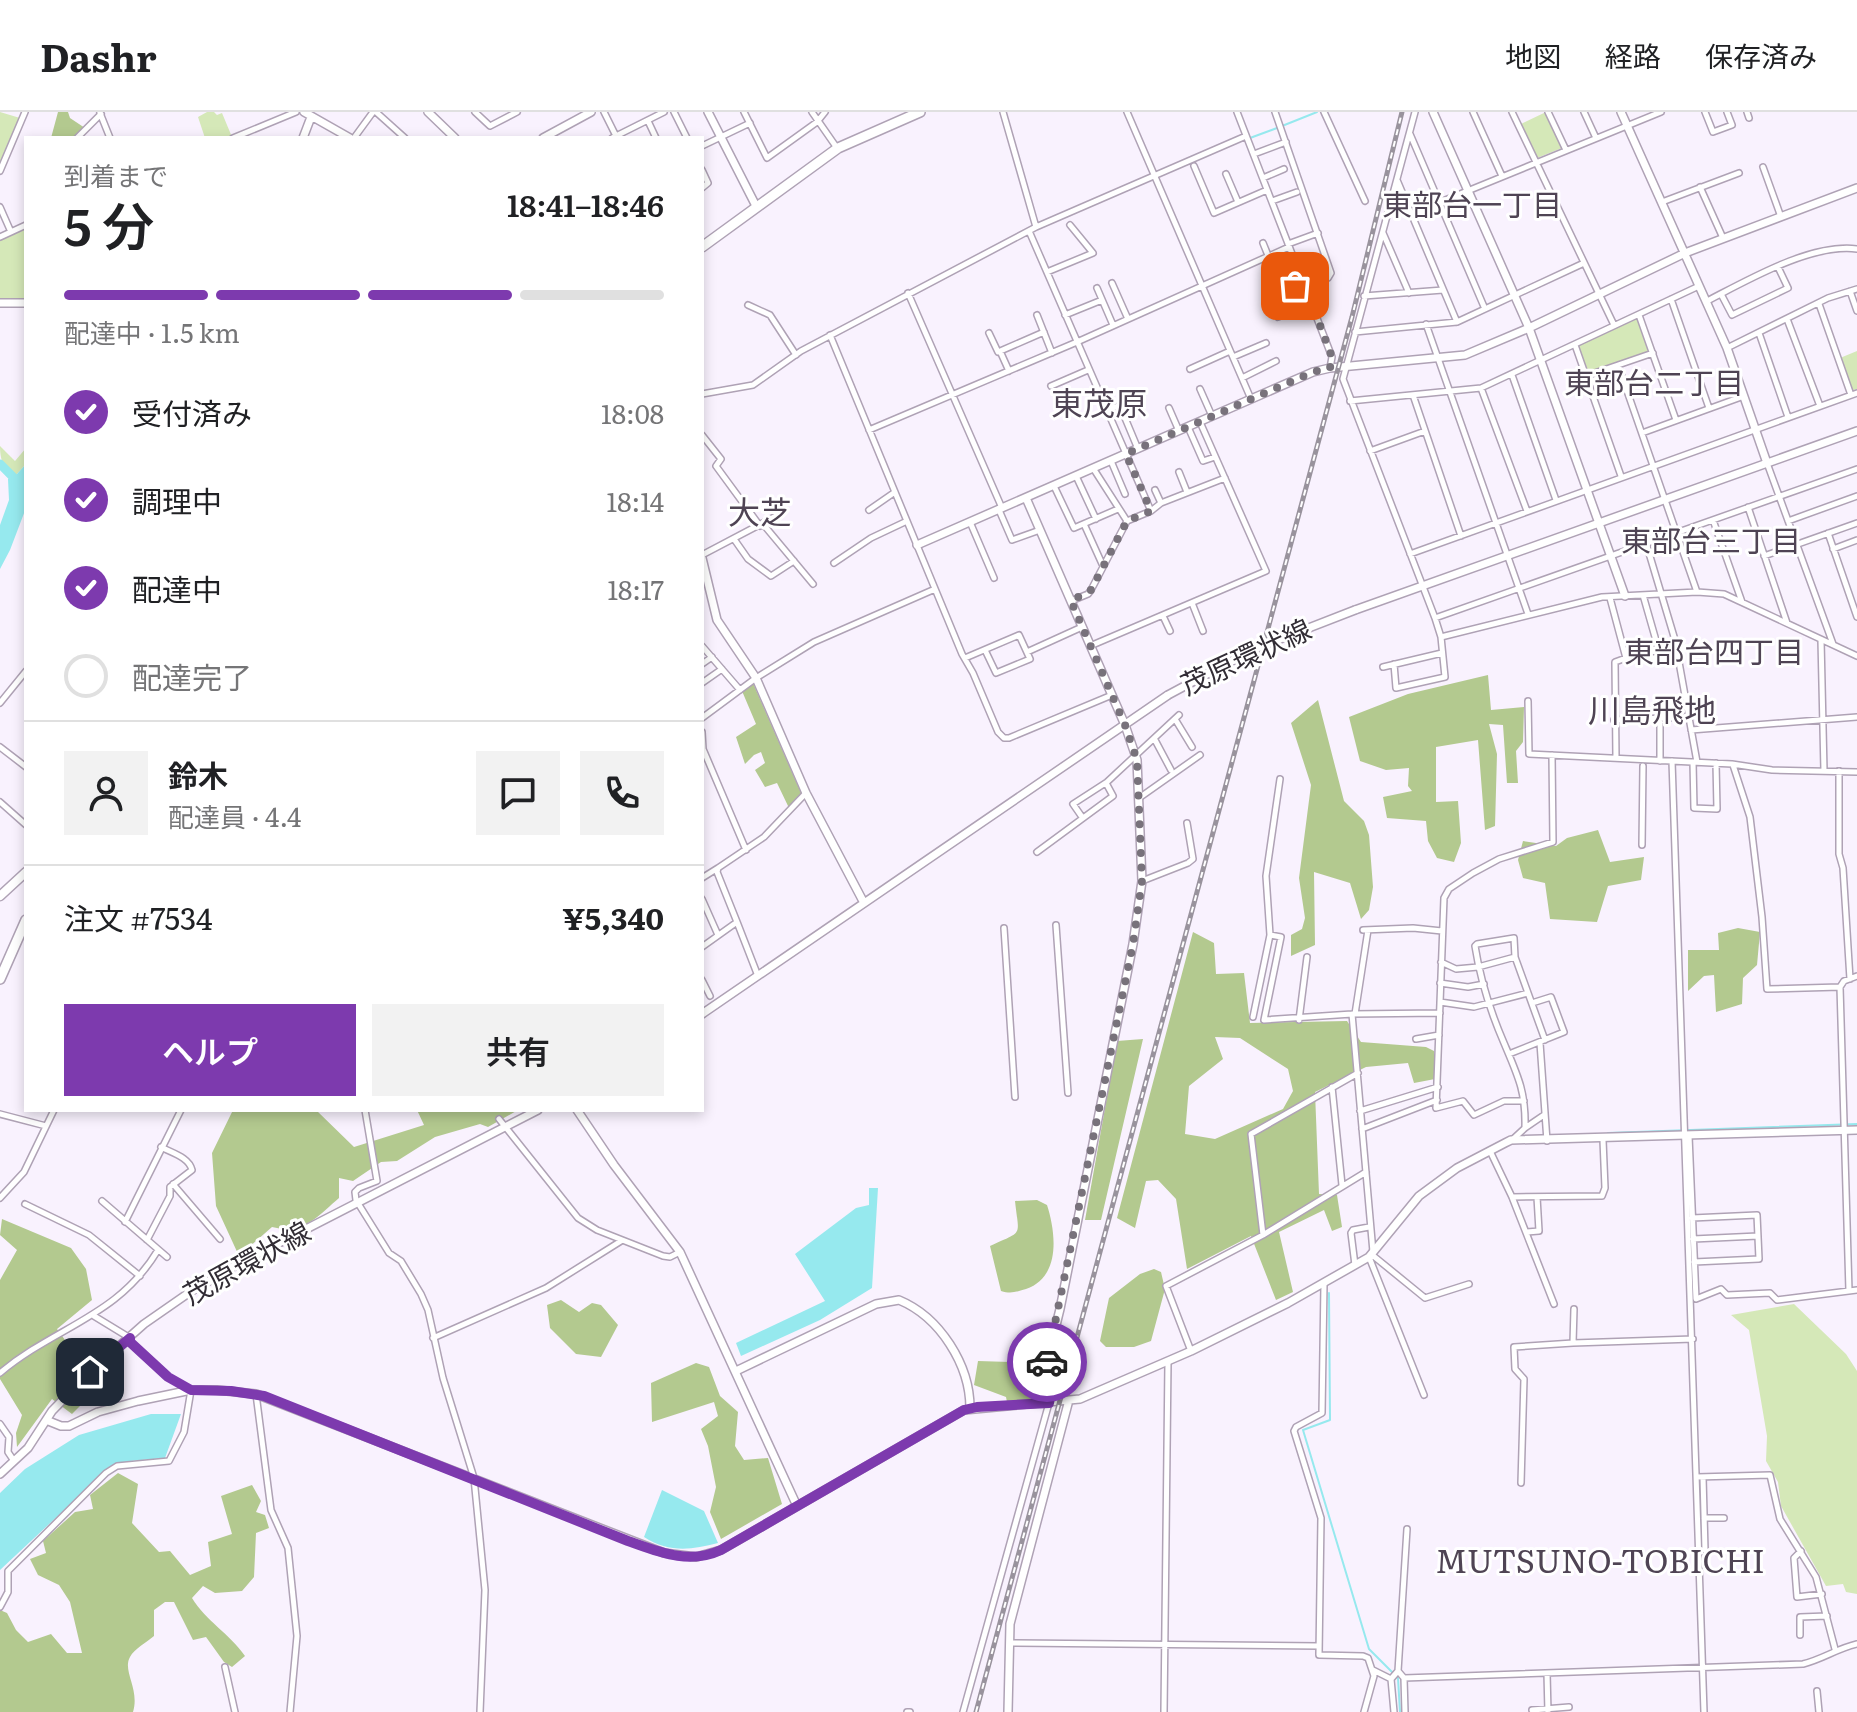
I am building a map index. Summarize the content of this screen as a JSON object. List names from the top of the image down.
{
  "streets": {
    "street": ["茂原環状線"]
  },
  "districts": [
    "東部台一丁目",
    "東部台二丁目",
    "東茂原",
    "大芝",
    "東部台三丁目",
    "東部台四丁目",
    "川島飛地",
    "MUTSUNO-TOBICHI"
  ],
  "page": {
    "header": "Dashr",
    "nav": ["地図", "経路", "保存済み"],
    "heading": ["5 分", "到着まで", "18:41–18:46"],
    "panel": [
      "鈴木",
      "配達員 · 4.4",
      "注文 #7534",
      "¥5,340"
    ],
    "bar": "配達中 · 1.5 km",
    "list": [
      ["受付済み", "18:08"],
      ["調理中", "18:14"],
      ["配達中", "18:17"],
      "配達完了"
    ],
    "buttons": ["ヘルプ", "共有"]
  }
}
